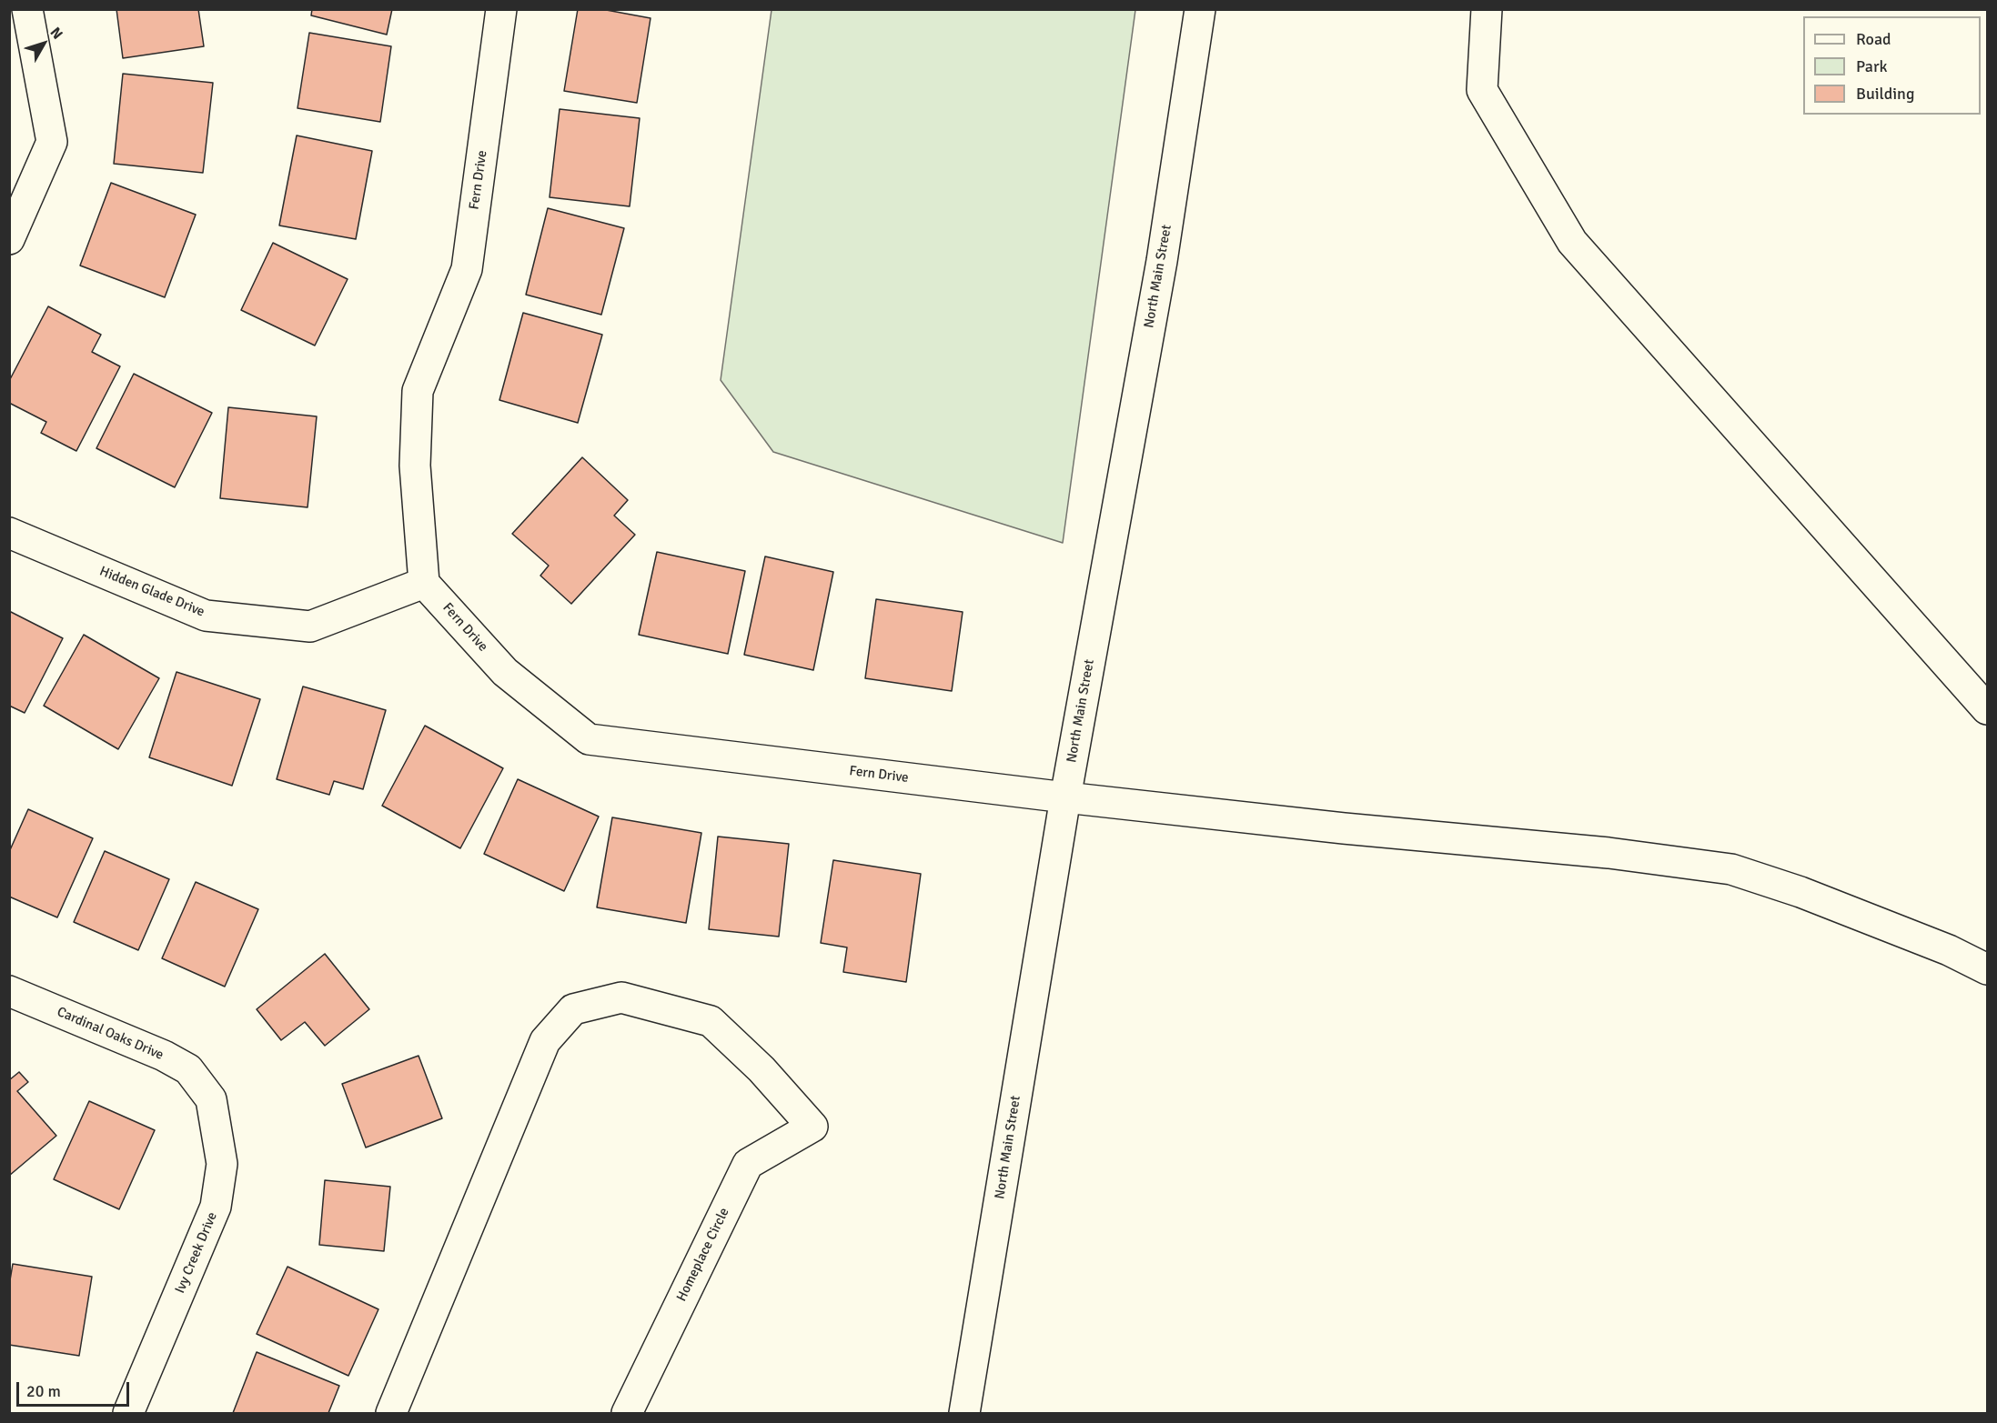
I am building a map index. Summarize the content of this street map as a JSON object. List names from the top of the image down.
{
  "streets": {
    "street": [
      "Fern Drive",
      "North Main Street",
      "Hidden Glade Drive",
      "Cardinal Oaks Drive",
      "Ivy Creek Drive",
      "Homeplace Circle"
    ]
  },
  "crossings": [
    ["Fern Drive", "North Main Street"],
    ["Fern Drive", "Hidden Glade Drive"],
    ["Cardinal Oaks Drive", "Ivy Creek Drive"]
  ],
  "legend": ["Road", "Park", "Building"],
  "scale_bar": "20 m",
  "north": "top right"
}
